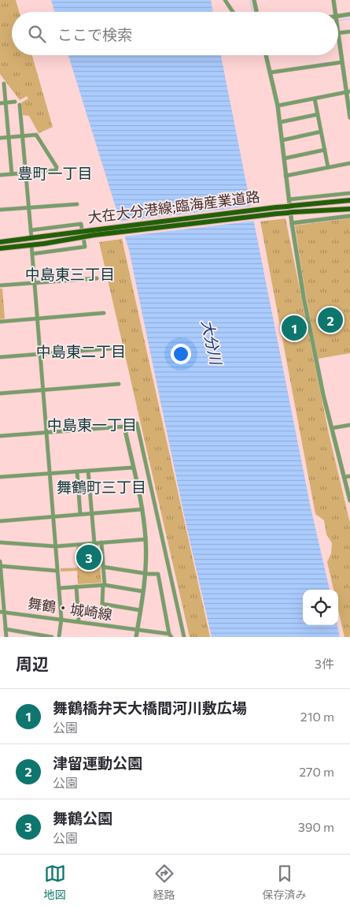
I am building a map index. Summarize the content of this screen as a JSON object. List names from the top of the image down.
{
  "streets": {
    "main road": ["大在大分港線;臨海産業道路"],
    "street": ["舞鶴・城崎線"]
  },
  "districts": [
    "豊町一丁目",
    "中島東三丁目",
    "中島東二丁目",
    "中島東一丁目",
    "舞鶴町三丁目"
  ],
  "water": ["大分川"],
  "page": {
    "search": "ここで検索",
    "pins": ["2", "1", "3"],
    "heading": ["周辺", "3件"],
    "list": [
      {
        "mark": "1",
        "name": "舞鶴橋弁天大橋間河川敷広場",
        "note": "公園",
        "value": "210 m"
      },
      {
        "mark": "2",
        "name": "津留運動公園",
        "note": "公園",
        "value": "270 m"
      },
      {
        "mark": "3",
        "name": "舞鶴公園",
        "note": "公園",
        "value": "390 m"
      }
    ],
    "nav": ["地図", "経路", "保存済み"]
  }
}
